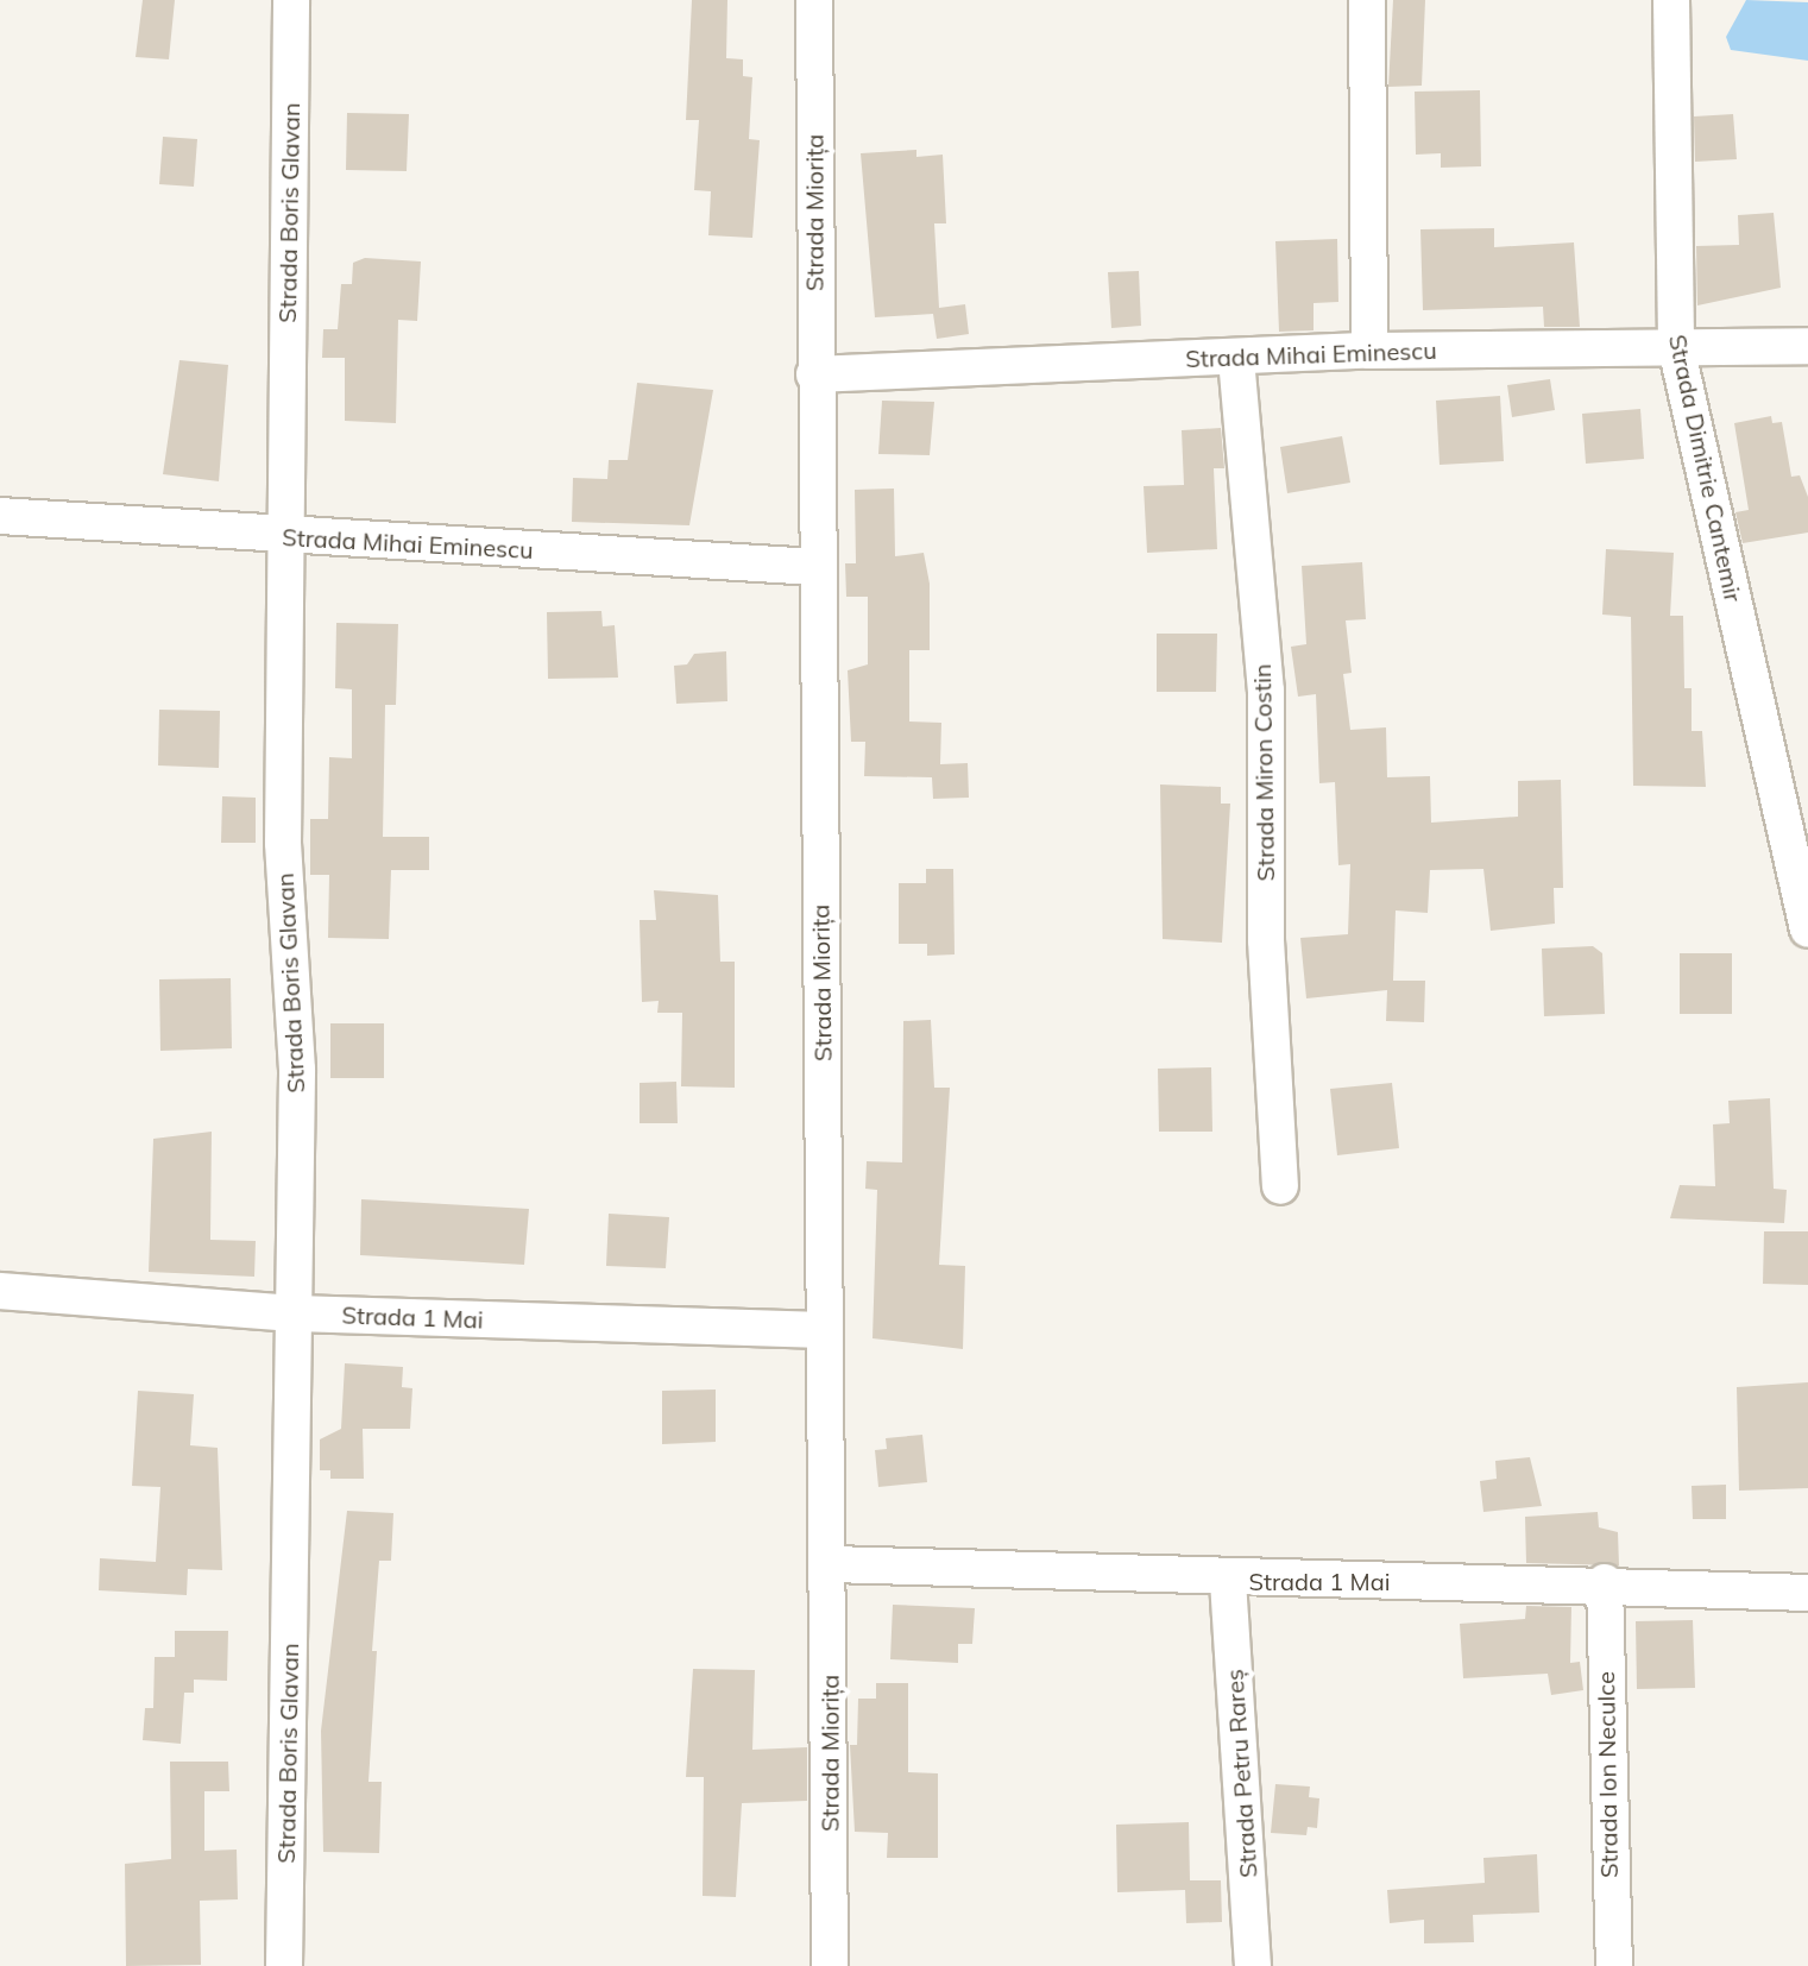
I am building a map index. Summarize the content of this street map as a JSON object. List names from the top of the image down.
{
  "streets": {
    "street": [
      "Strada Boris Glavan",
      "Strada Miorița",
      "Strada Mihai Eminescu",
      "Strada Dimitrie Cantemir",
      "Strada Miron Costin",
      "Strada 1 Mai",
      "Strada Petru Rareș",
      "Strada Ion Neculce"
    ]
  },
  "crossings": [
    ["Strada Boris Glavan", "Strada Mihai Eminescu"],
    ["Strada Boris Glavan", "Strada 1 Mai"],
    ["Strada Miorița", "Strada Mihai Eminescu"],
    ["Strada Miorița", "Strada 1 Mai"],
    ["Strada Mihai Eminescu", "Strada Dimitrie Cantemir"],
    ["Strada Mihai Eminescu", "Strada Miron Costin"],
    ["Strada 1 Mai", "Strada Petru Rareș"],
    ["Strada 1 Mai", "Strada Ion Neculce"]
  ]
}
